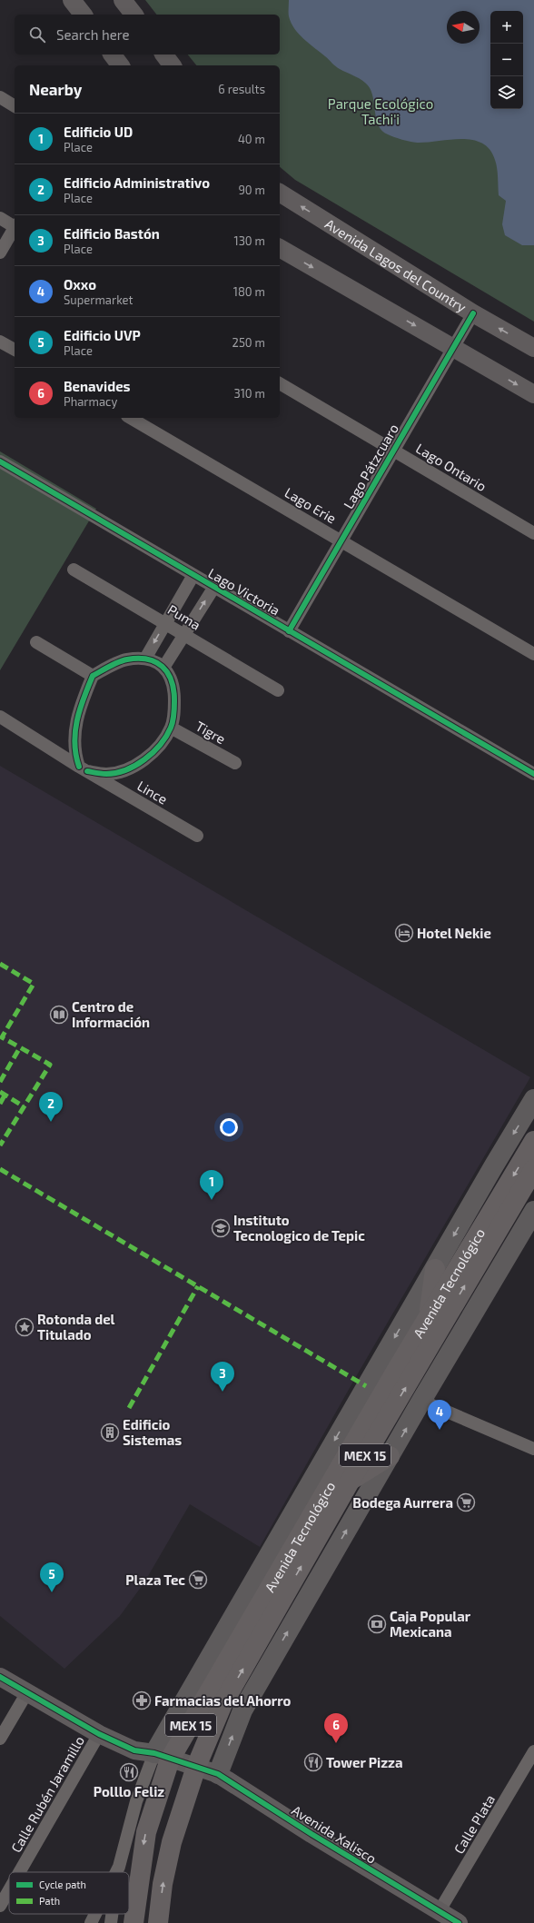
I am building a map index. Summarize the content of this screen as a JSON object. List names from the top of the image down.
{
  "streets": {
    "highway": ["Avenida Tecnológico", "MEX 15"],
    "street": [
      "Avenida Lagos del Country",
      "Lago Pátzcuaro",
      "Lago Ontario",
      "Lago Erie",
      "Lago Victoria",
      "Puma",
      "Tigre",
      "Lince",
      "Calle Rubén Jaramillo",
      "Calle Plata",
      "Avenida Xalisco"
    ]
  },
  "crossings": [
    ["Avenida Lagos del Country", "Lago Pátzcuaro"],
    ["Lago Pátzcuaro", "Lago Ontario"],
    ["Lago Pátzcuaro", "Lago Erie"],
    ["Lago Pátzcuaro", "Lago Victoria"],
    ["Tigre", "Lince"],
    ["Avenida Tecnológico", "Avenida Xalisco"],
    ["Calle Rubén Jaramillo", "Avenida Xalisco"],
    ["Calle Plata", "Avenida Xalisco"]
  ],
  "parks": ["Parque Ecológico Tachi'i"],
  "places": {
    "hotel": ["Hotel Nekie"],
    "library": ["Centro de Información"],
    "school or university": ["Instituto Tecnologico de Tepic"],
    "place": ["Rotonda del Titulado"],
    "building": ["Edificio Sistemas"],
    "supermarket": ["Bodega Aurrera", "Plaza Tec"],
    "bank": ["Caja Popular Mexicana"],
    "pharmacy": ["Farmacias del Ahorro"],
    "restaurant": ["Tower Pizza", "Polllo Feliz"]
  },
  "legend": ["Cycle path", "Path"],
  "north": "left",
  "page": {
    "map_buttons": ["+", "−"],
    "search": "Search here",
    "heading": ["Nearby", "6 results"],
    "list": [
      {
        "mark": "1",
        "name": "Edificio UD",
        "note": "Place",
        "value": "40 m"
      },
      {
        "mark": "2",
        "name": "Edificio Administrativo",
        "note": "Place",
        "value": "90 m"
      },
      {
        "mark": "3",
        "name": "Edificio Bastón",
        "note": "Place",
        "value": "130 m"
      },
      {
        "mark": "4",
        "name": "Oxxo",
        "note": "Supermarket",
        "value": "180 m"
      },
      {
        "mark": "5",
        "name": "Edificio UVP",
        "note": "Place",
        "value": "250 m"
      },
      {
        "mark": "6",
        "name": "Benavides",
        "note": "Pharmacy",
        "value": "310 m"
      }
    ],
    "pins": [
      "2",
      "1",
      "3",
      "4",
      "5",
      "6"
    ]
  }
}
